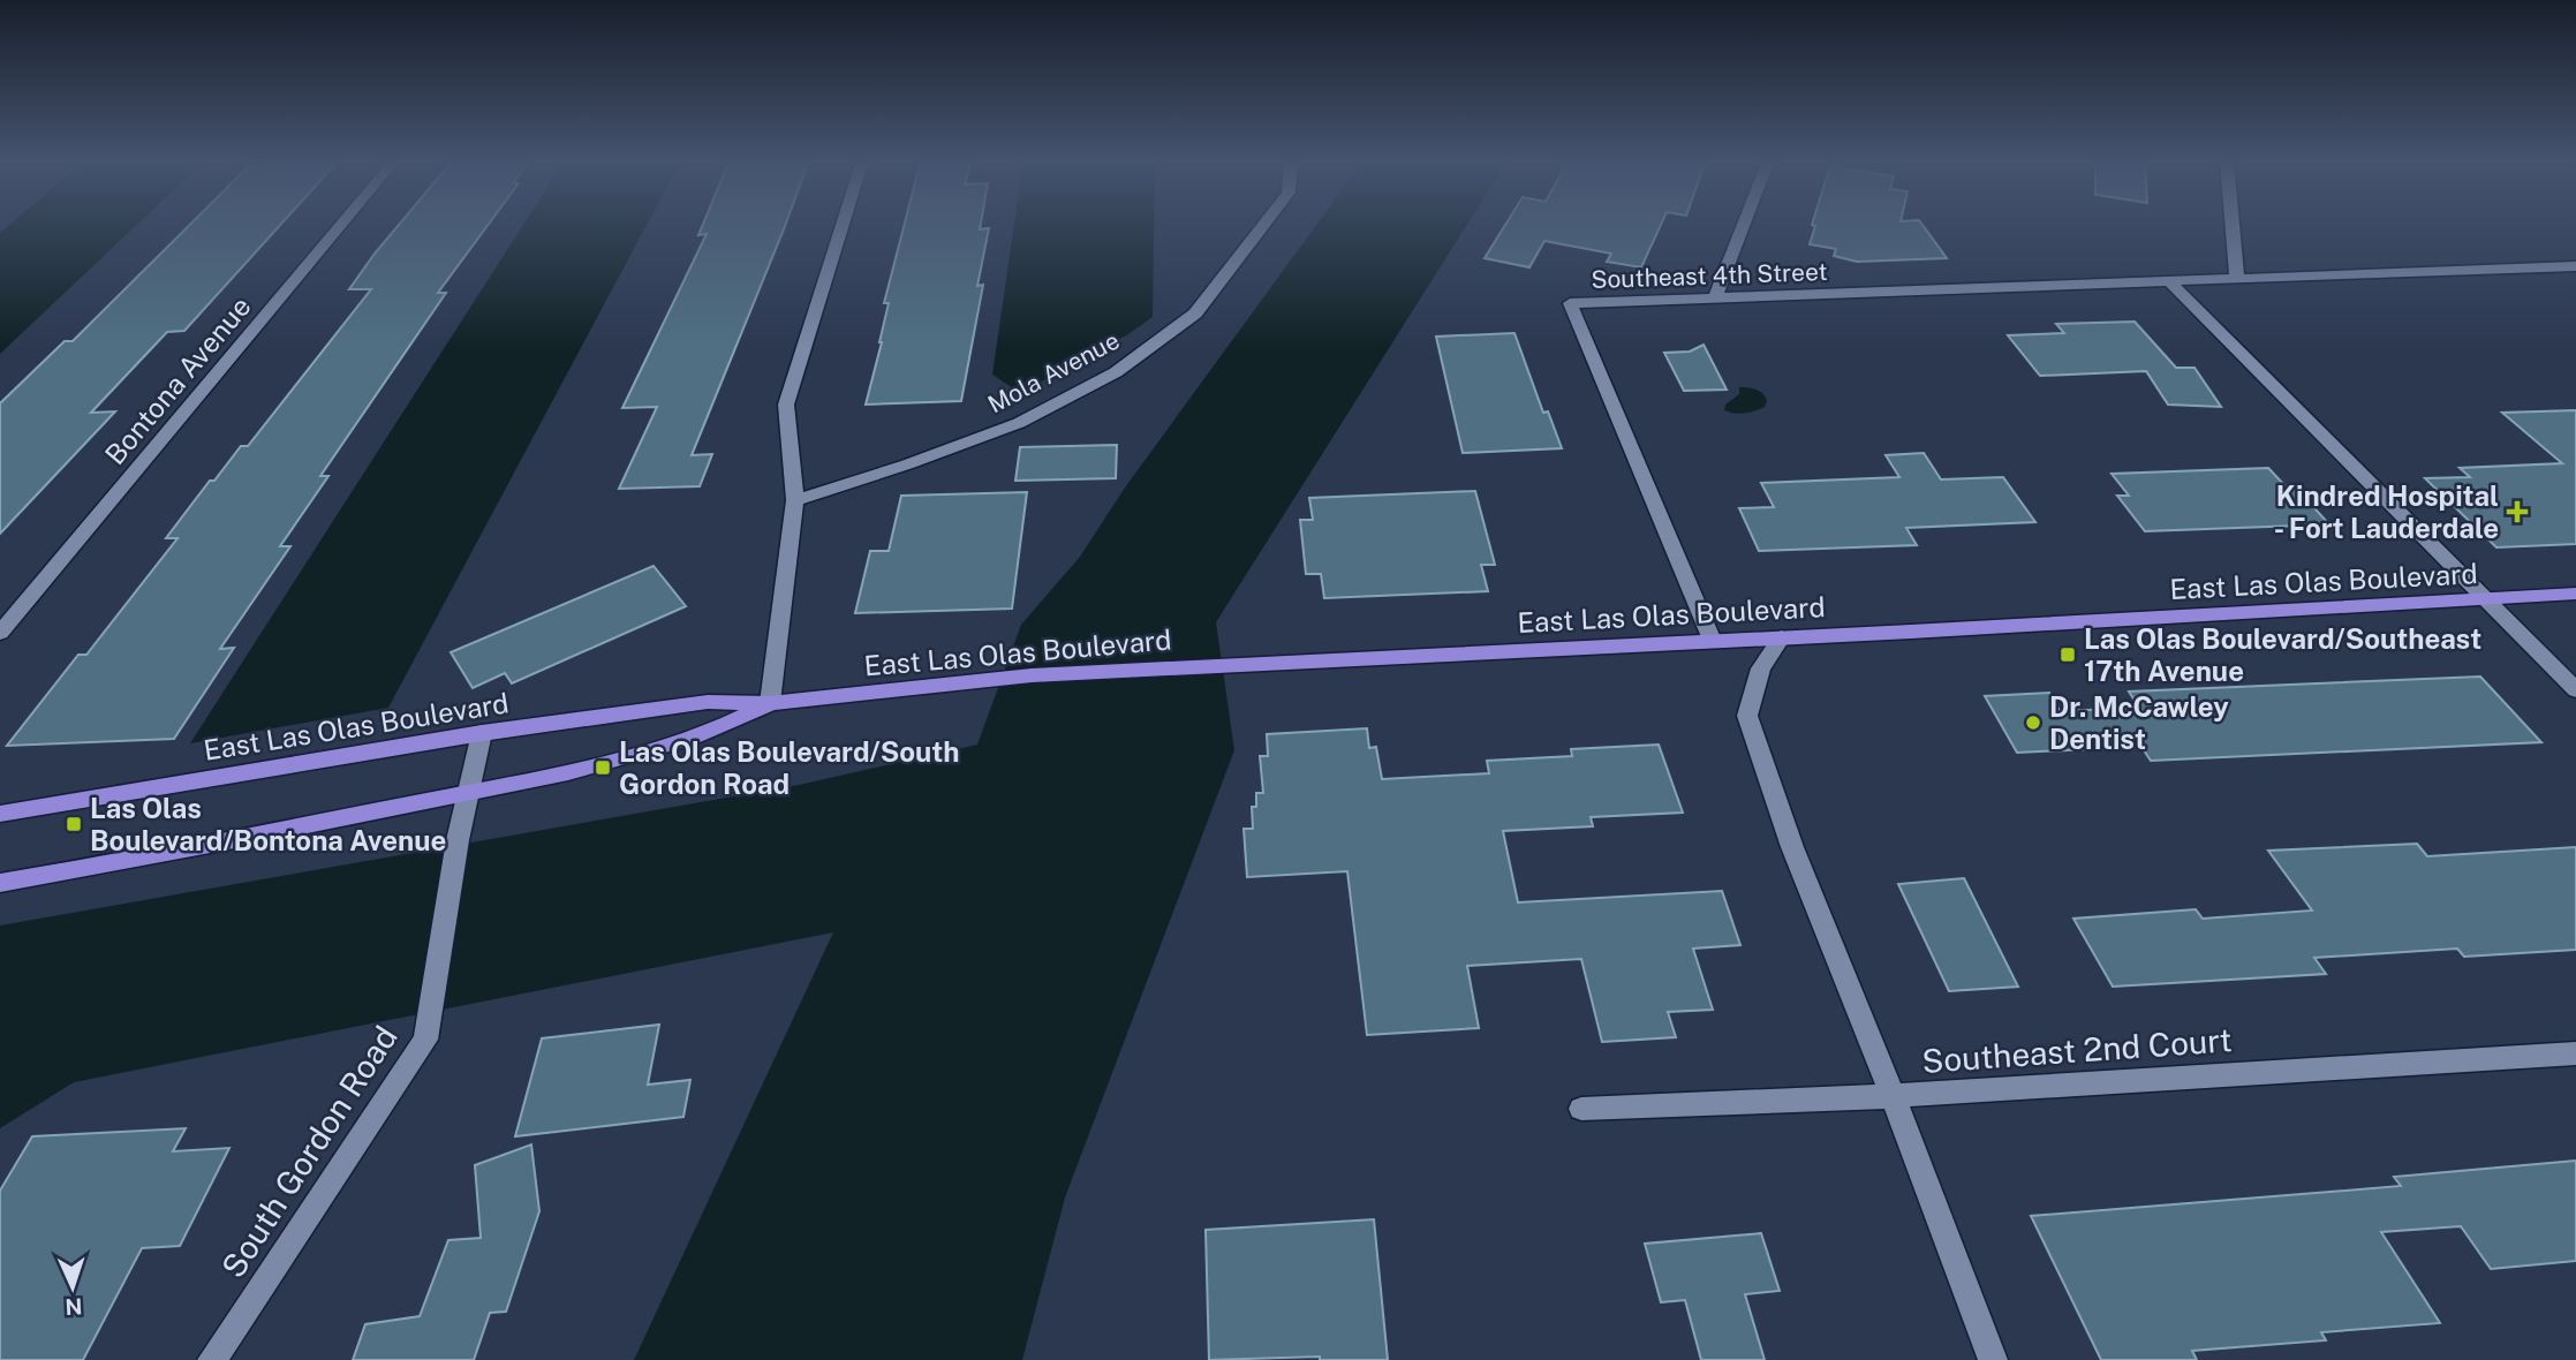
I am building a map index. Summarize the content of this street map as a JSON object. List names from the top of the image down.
{
  "streets": {
    "main road": ["East Las Olas Boulevard"],
    "street": [
      "Southeast 4th Street",
      "Mola Avenue",
      "Bontona Avenue",
      "Southeast 2nd Court",
      "South Gordon Road"
    ]
  },
  "crossings": [
    ["Southeast 4th Street", "East Las Olas Boulevard"],
    ["East Las Olas Boulevard", "South Gordon Road"]
  ],
  "places": {
    "health": ["Kindred Hospital - Fort Lauderdale"],
    "transit": ["Las Olas Boulevard/Southeast 17th Avenue", "Las Olas Boulevard/South Gordon Road", "Las Olas Boulevard/Bontona Avenue"],
    "other": ["Dr. McCawley Dentist"]
  },
  "north": "bottom"
}
